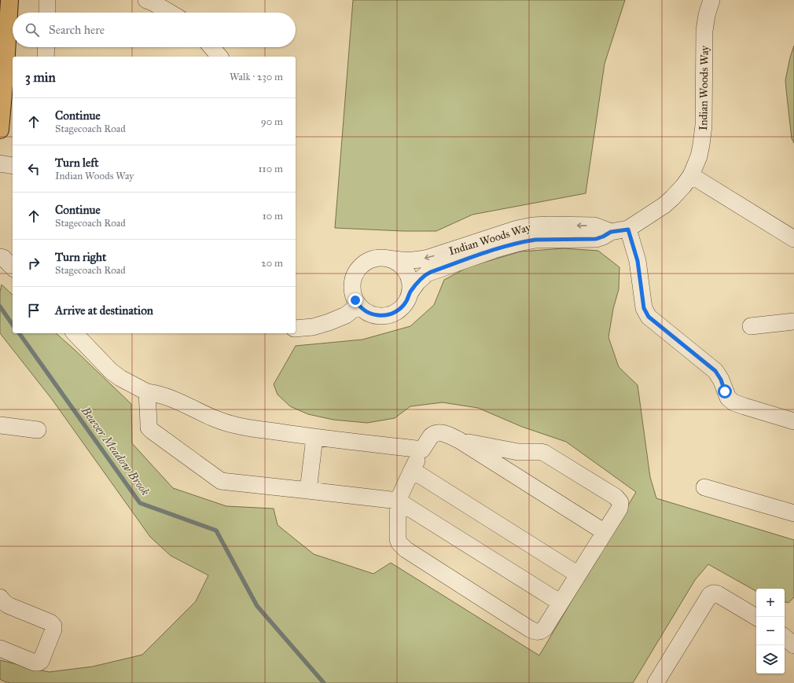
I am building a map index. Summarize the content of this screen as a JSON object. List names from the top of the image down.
{
  "streets": {
    "street": ["Indian Woods Way"]
  },
  "water": ["Beaver Meadow Brook"],
  "page": {
    "search": "Search here",
    "heading": ["3 min", "Walk · 230 m"],
    "list": [
      ["Continue", "Stagecoach Road", "90 m"],
      ["Turn left", "Indian Woods Way", "110 m"],
      ["Continue", "Stagecoach Road", "10 m"],
      ["Turn right", "Stagecoach Road", "20 m"],
      "Arrive at destination"
    ],
    "map_buttons": ["+", "−"]
  }
}
